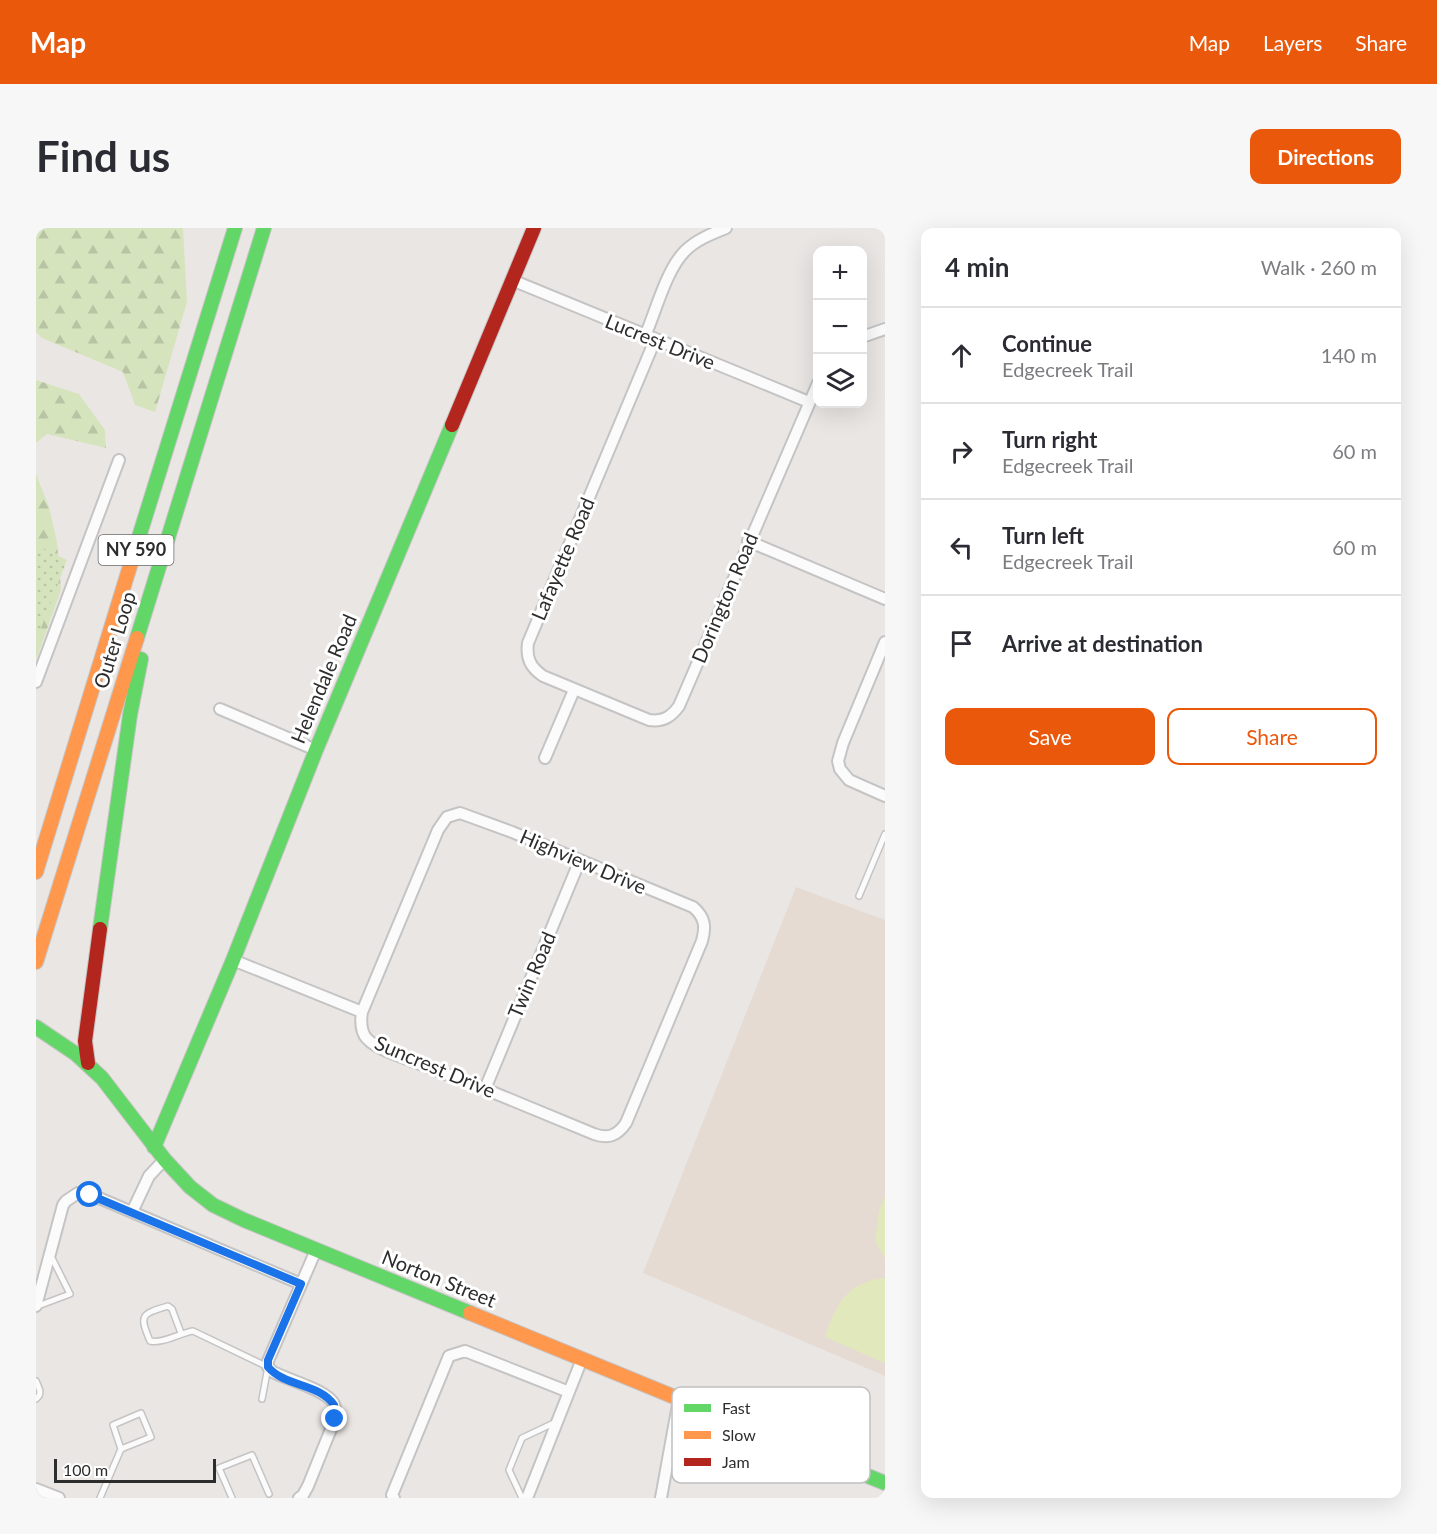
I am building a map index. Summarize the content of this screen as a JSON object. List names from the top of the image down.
{
  "streets": {
    "main road": [
      "NY 590",
      "Outer Loop",
      "Helendale Road",
      "Norton Street"
    ],
    "street": [
      "Lucrest Drive",
      "Lafayette Road",
      "Dorington Road",
      "Highview Drive",
      "Twin Road",
      "Suncrest Drive"
    ]
  },
  "crossings": [
    ["Lucrest Drive", "Lafayette Road"],
    ["Lucrest Drive", "Dorington Road"],
    ["Lucrest Drive", "Helendale Road"],
    ["Lafayette Road", "Dorington Road"],
    ["Helendale Road", "Suncrest Drive"],
    ["Helendale Road", "Norton Street"],
    ["Highview Drive", "Twin Road"],
    ["Highview Drive", "Suncrest Drive"],
    ["Twin Road", "Suncrest Drive"]
  ],
  "legend": ["Fast", "Slow", "Jam"],
  "scale_bar": "100 m",
  "page": {
    "header": "Map",
    "nav": ["Map", "Layers", "Share"],
    "buttons": [
      "Directions",
      ["Save", "Share"]
    ],
    "title": "Find us",
    "heading": ["4 min", "Walk · 260 m"],
    "map_buttons": ["+", "−"],
    "list": [
      ["Continue", "Edgecreek Trail", "140 m"],
      ["Turn right", "Edgecreek Trail", "60 m"],
      ["Turn left", "Edgecreek Trail", "60 m"],
      "Arrive at destination"
    ],
    "scale": "100 m"
  }
}
